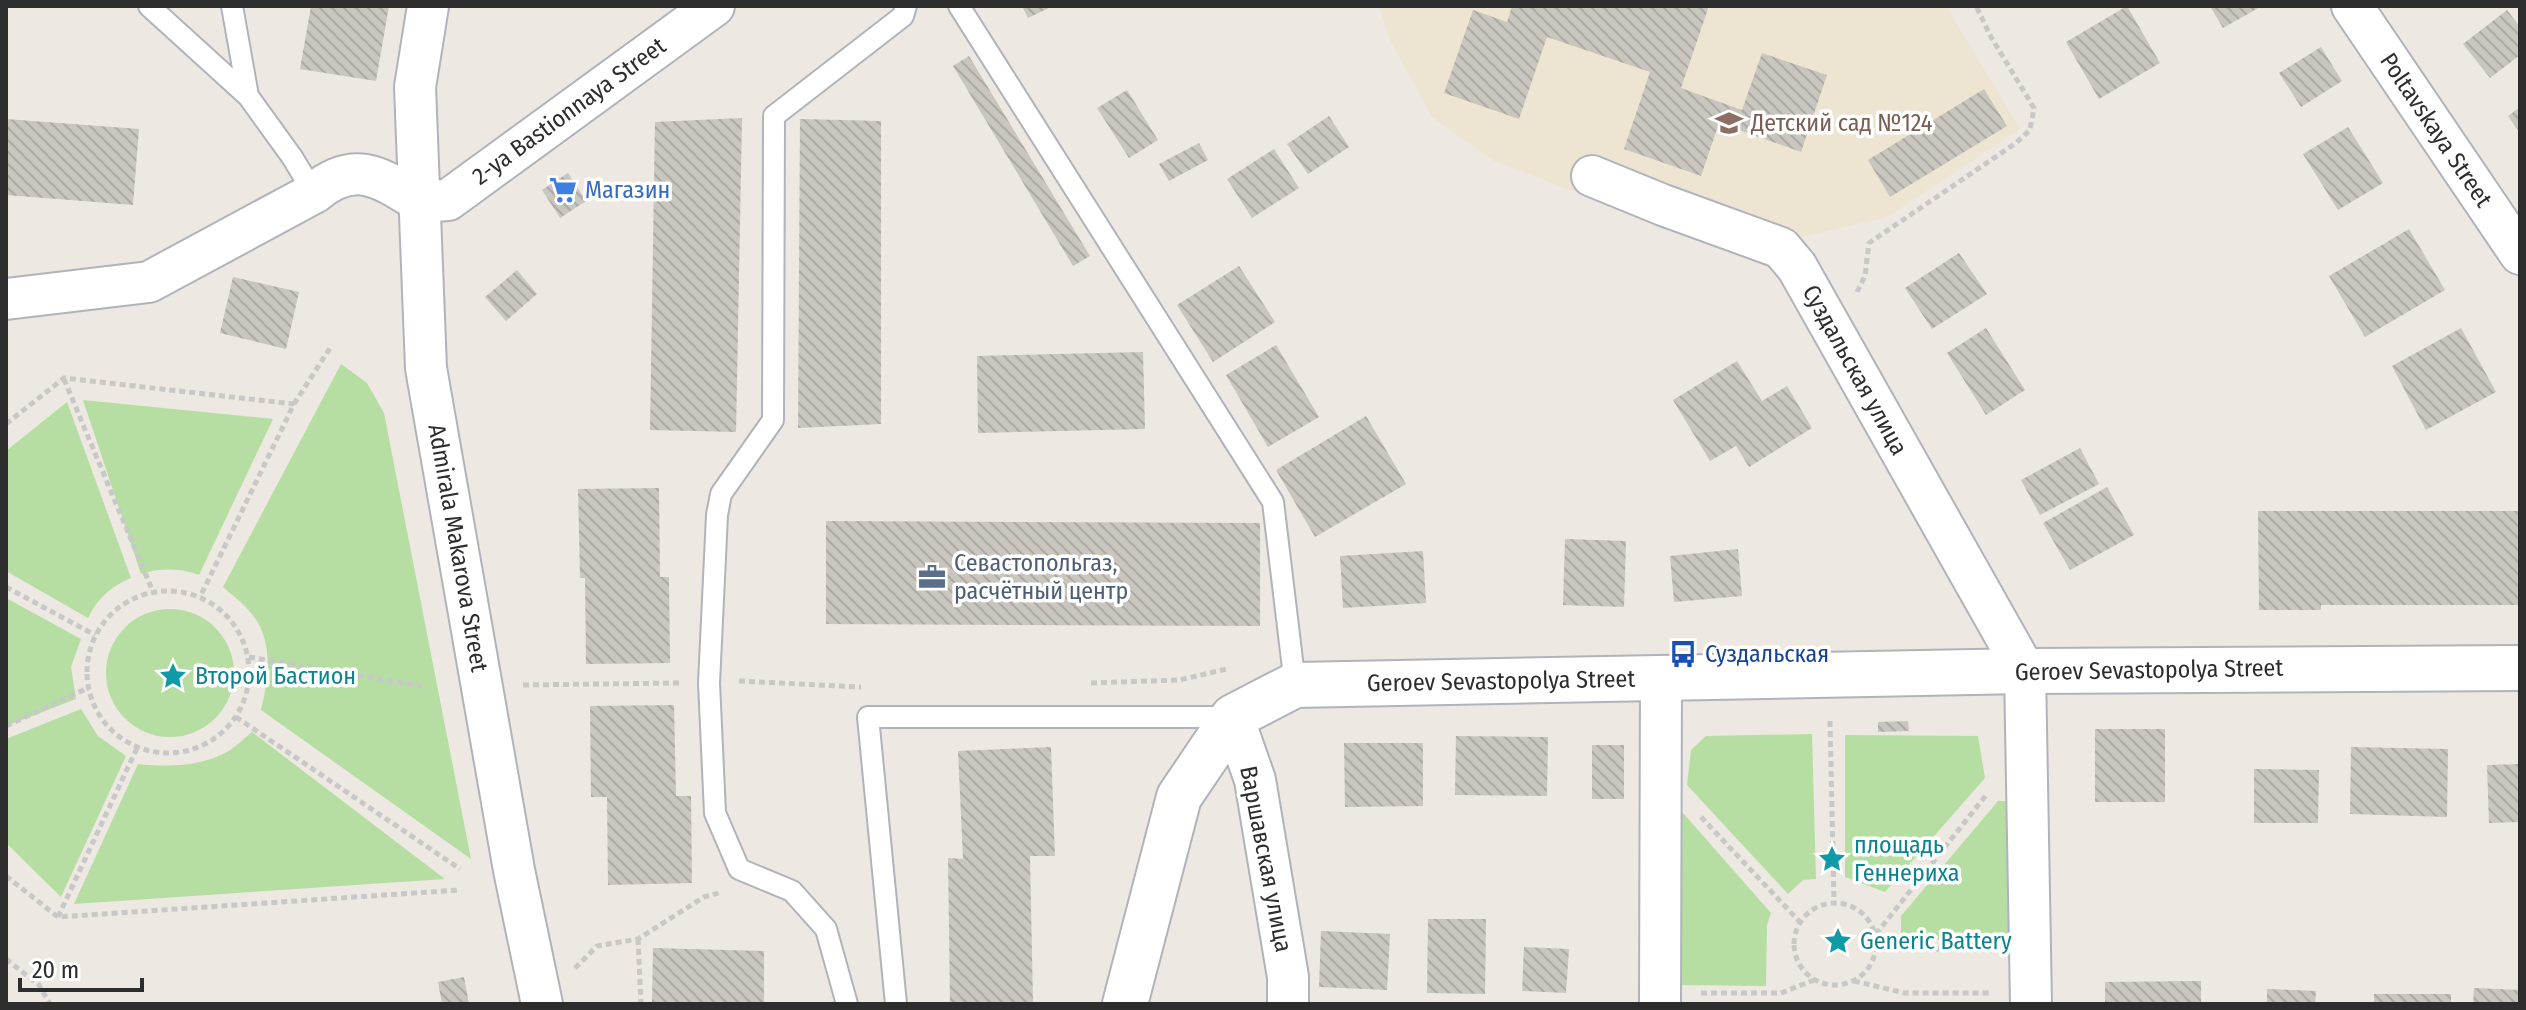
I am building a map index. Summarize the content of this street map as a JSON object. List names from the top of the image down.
{
  "streets": {
    "main road": ["Geroev Sevastopolya Street"],
    "street": [
      "2-ya Bastionnaya Street",
      "Poltavskaya Street",
      "Суздальская улица",
      "Admirala Makarova Street",
      "Варшавская улица"
    ]
  },
  "crossings": [
    ["2-ya Bastionnaya Street", "Admirala Makarova Street"],
    ["Суздальская улица", "Geroev Sevastopolya Street"],
    ["Geroev Sevastopolya Street", "Варшавская улица"]
  ],
  "places": {
    "school or university": ["Детский сад №124"],
    "supermarket": ["Магазин"],
    "office": ["Севастопольгаз, расчётный центр"],
    "bus stop": ["Суздальская"],
    "place": ["Второй Бастион", "площадь Геннериха", "Generic Battery"]
  },
  "scale_bar": "20 m"
}
